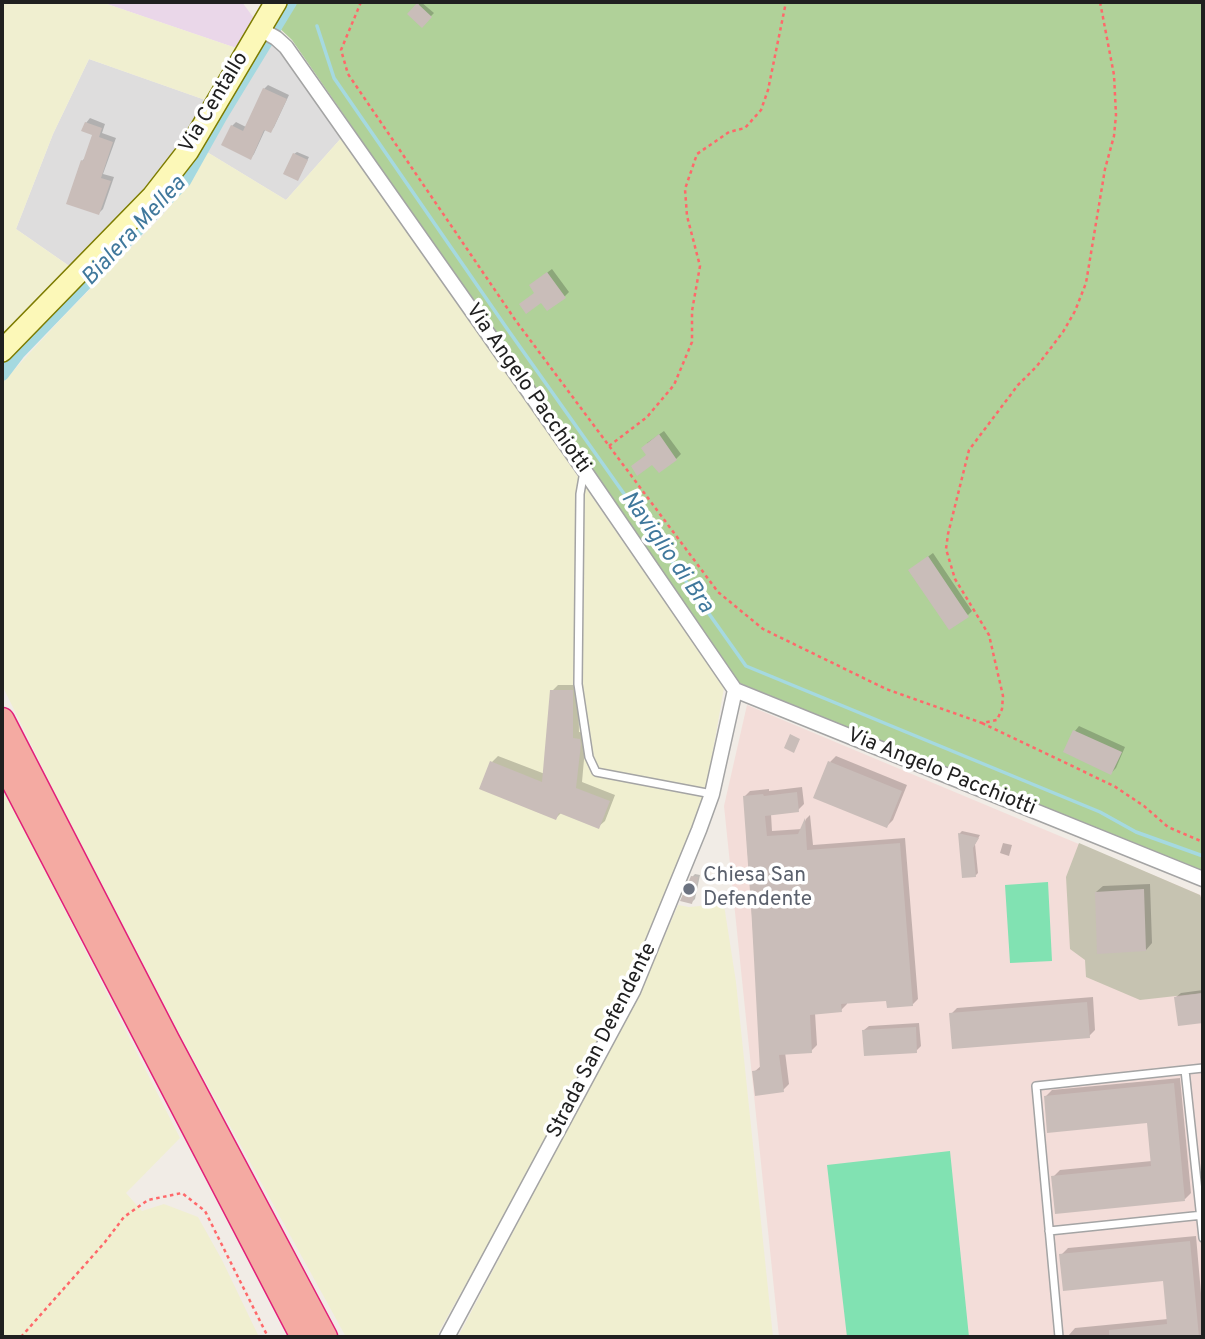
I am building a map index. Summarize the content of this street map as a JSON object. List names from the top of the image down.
{
  "streets": {
    "main road": ["Via Centallo"],
    "street": ["Via Angelo Pacchiotti", "Strada San Defendente"]
  },
  "crossings": [
    ["Via Centallo", "Via Angelo Pacchiotti"],
    ["Via Angelo Pacchiotti", "Strada San Defendente"]
  ],
  "water": ["Bialera Mellea", "Naviglio di Bra"],
  "places": ["Chiesa San Defendente"]
}
